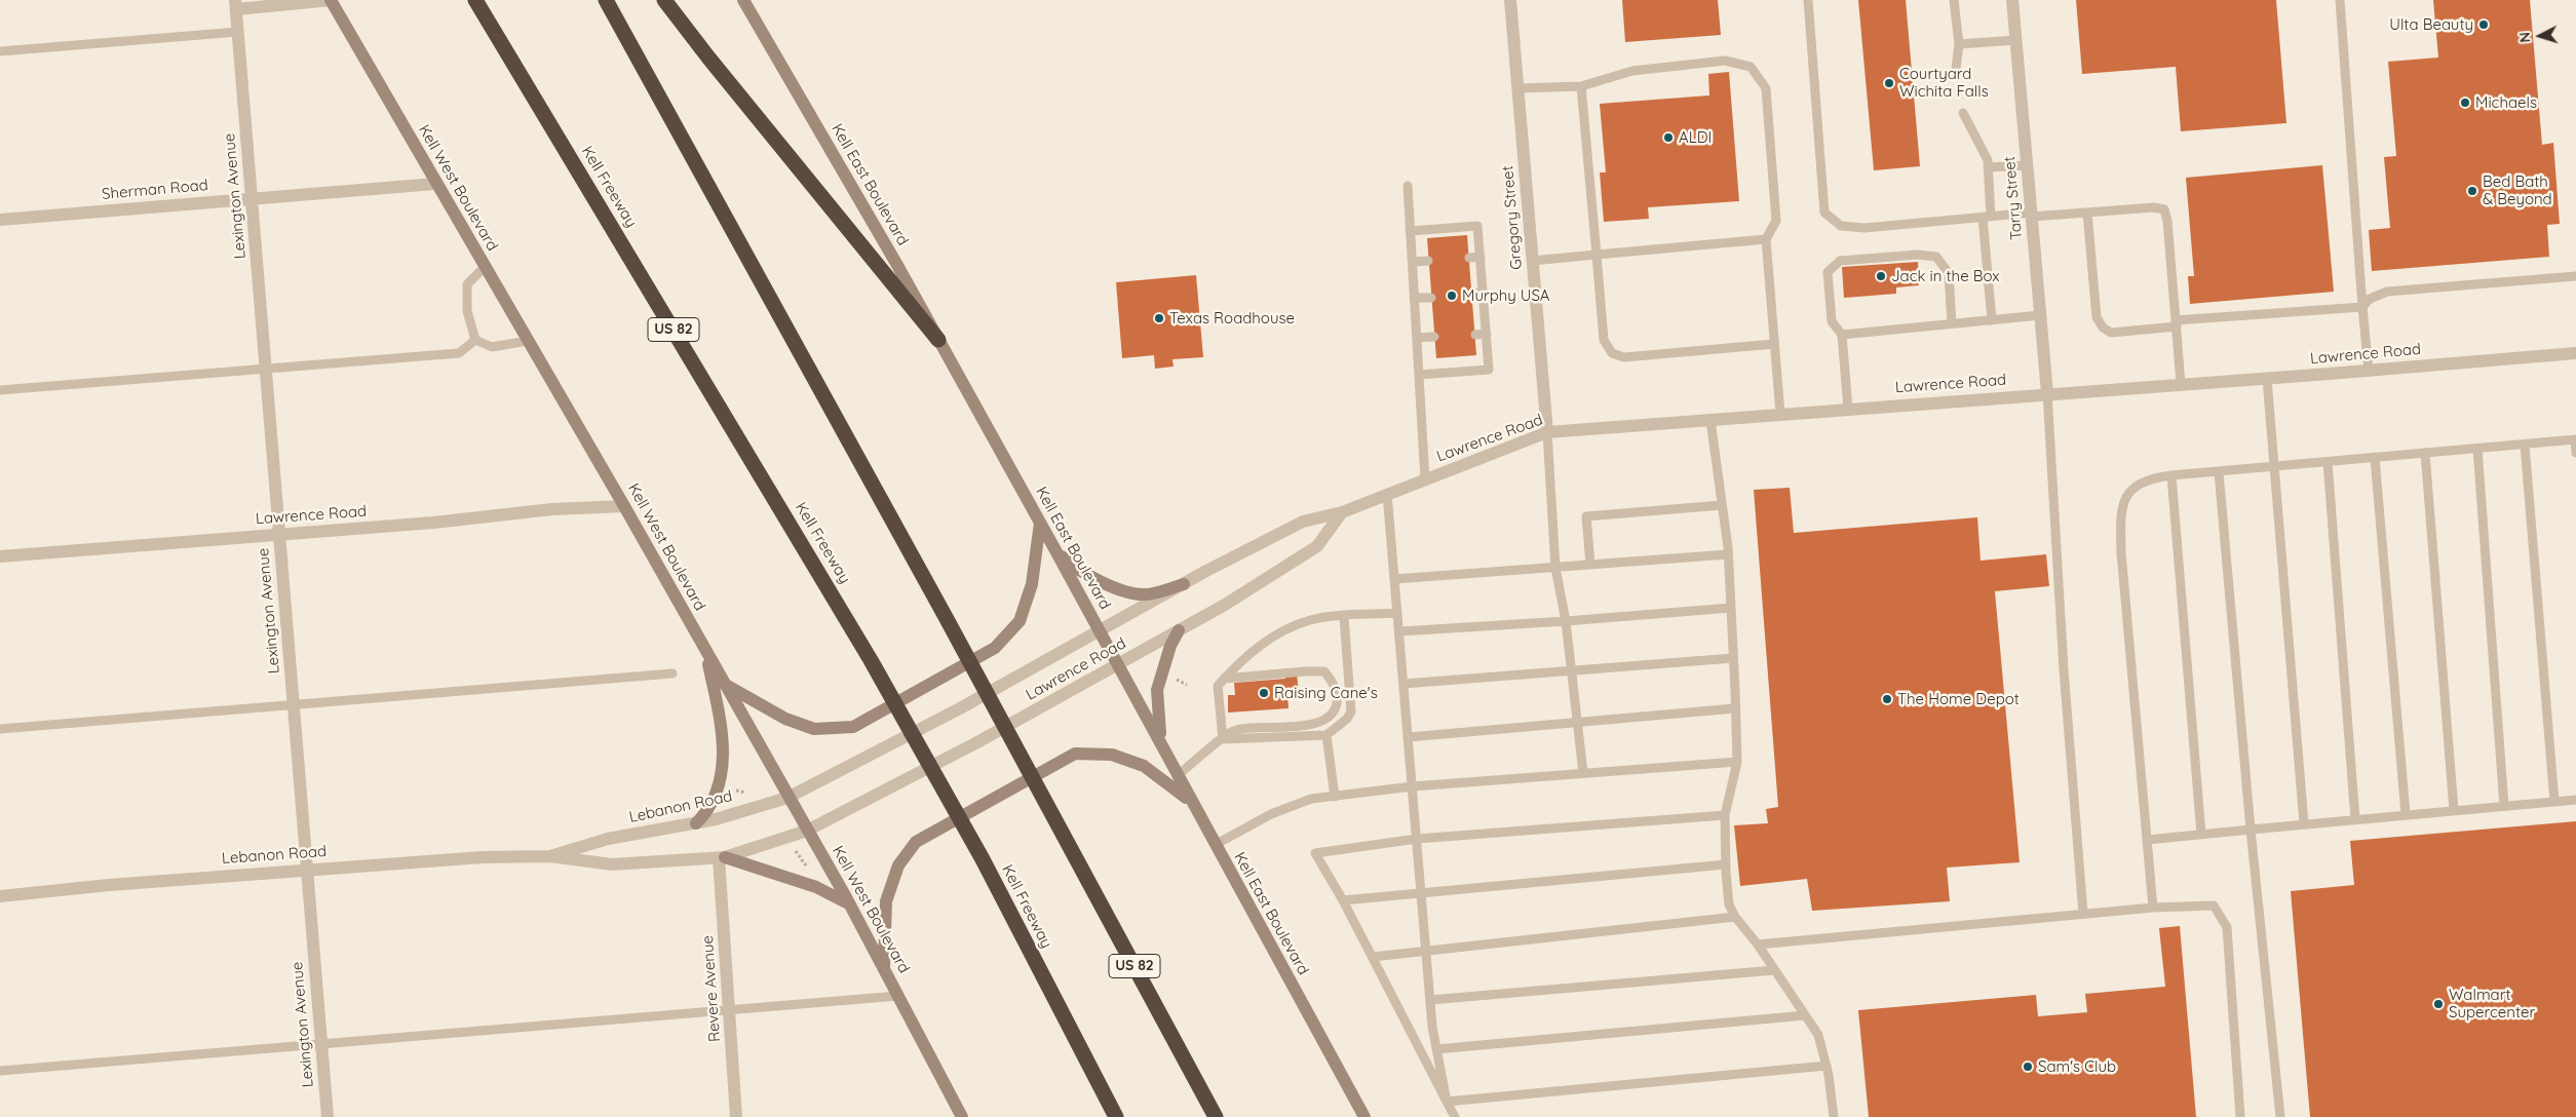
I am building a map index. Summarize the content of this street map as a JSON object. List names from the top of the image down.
{
  "streets": {
    "highway": ["Kell Freeway", "US 82"],
    "main road": ["Kell East Boulevard", "Kell West Boulevard"],
    "street": [
      "Sherman Road",
      "Lexington Avenue",
      "Tarry Street",
      "Gregory Street",
      "Lawrence Road",
      "Lebanon Road",
      "Revere Avenue"
    ]
  },
  "crossings": [
    ["Kell East Boulevard", "Lawrence Road"],
    ["Kell West Boulevard", "Sherman Road"],
    ["Kell West Boulevard", "Lexington Avenue"],
    ["Kell West Boulevard", "Lawrence Road"],
    ["Kell West Boulevard", "Lebanon Road"],
    ["Sherman Road", "Lexington Avenue"],
    ["Lexington Avenue", "Lawrence Road"],
    ["Lexington Avenue", "Lebanon Road"],
    ["Tarry Street", "Lawrence Road"],
    ["Gregory Street", "Lawrence Road"],
    ["Lawrence Road", "Lebanon Road"],
    ["Lebanon Road", "Revere Avenue"]
  ],
  "places": [
    "Ulta Beauty",
    "Courtyard Wichita Falls",
    "Michaels",
    "ALDI",
    "Bed Bath & Beyond",
    "Jack in the Box",
    "Murphy USA",
    "Texas Roadhouse",
    "Raising Cane's",
    "The Home Depot",
    "Walmart Supercenter",
    "Sam's Club"
  ],
  "north": "left"
}
